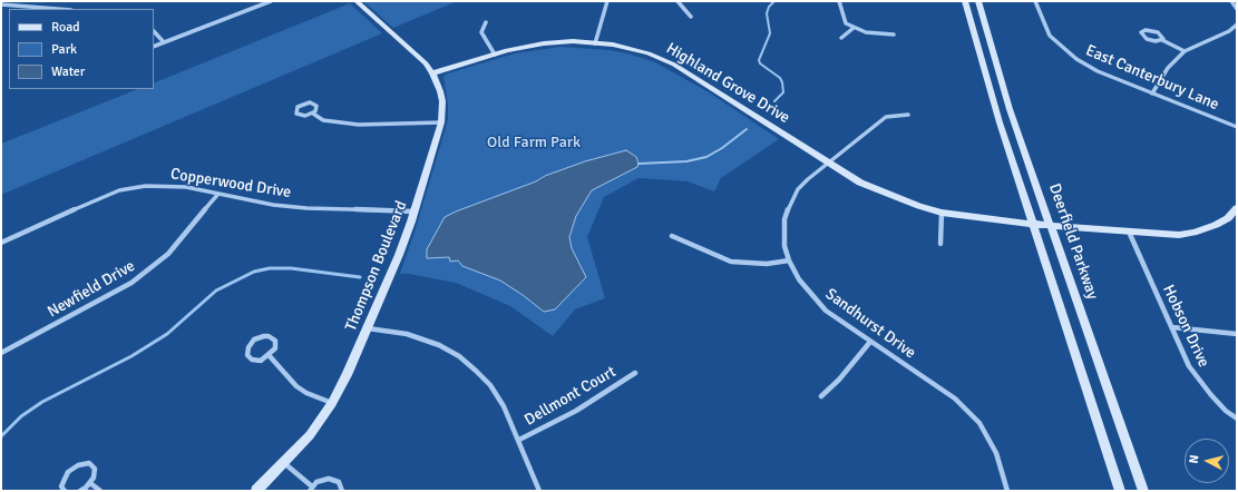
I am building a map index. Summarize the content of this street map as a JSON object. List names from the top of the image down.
{
  "streets": {
    "street": [
      "East Canterbury Lane",
      "Highland Grove Drive",
      "Copperwood Drive",
      "Deerfield Parkway",
      "Thompson Boulevard",
      "Newfield Drive",
      "Sandhurst Drive",
      "Hobson Drive",
      "Dellmont Court"
    ]
  },
  "crossings": [
    ["Highland Grove Drive", "Deerfield Parkway"],
    ["Highland Grove Drive", "Thompson Boulevard"],
    ["Highland Grove Drive", "Sandhurst Drive"],
    ["Highland Grove Drive", "Hobson Drive"],
    ["Copperwood Drive", "Thompson Boulevard"],
    ["Copperwood Drive", "Newfield Drive"]
  ],
  "parks": ["Old Farm Park"],
  "legend": ["Road", "Park", "Water"],
  "north": "left"
}
